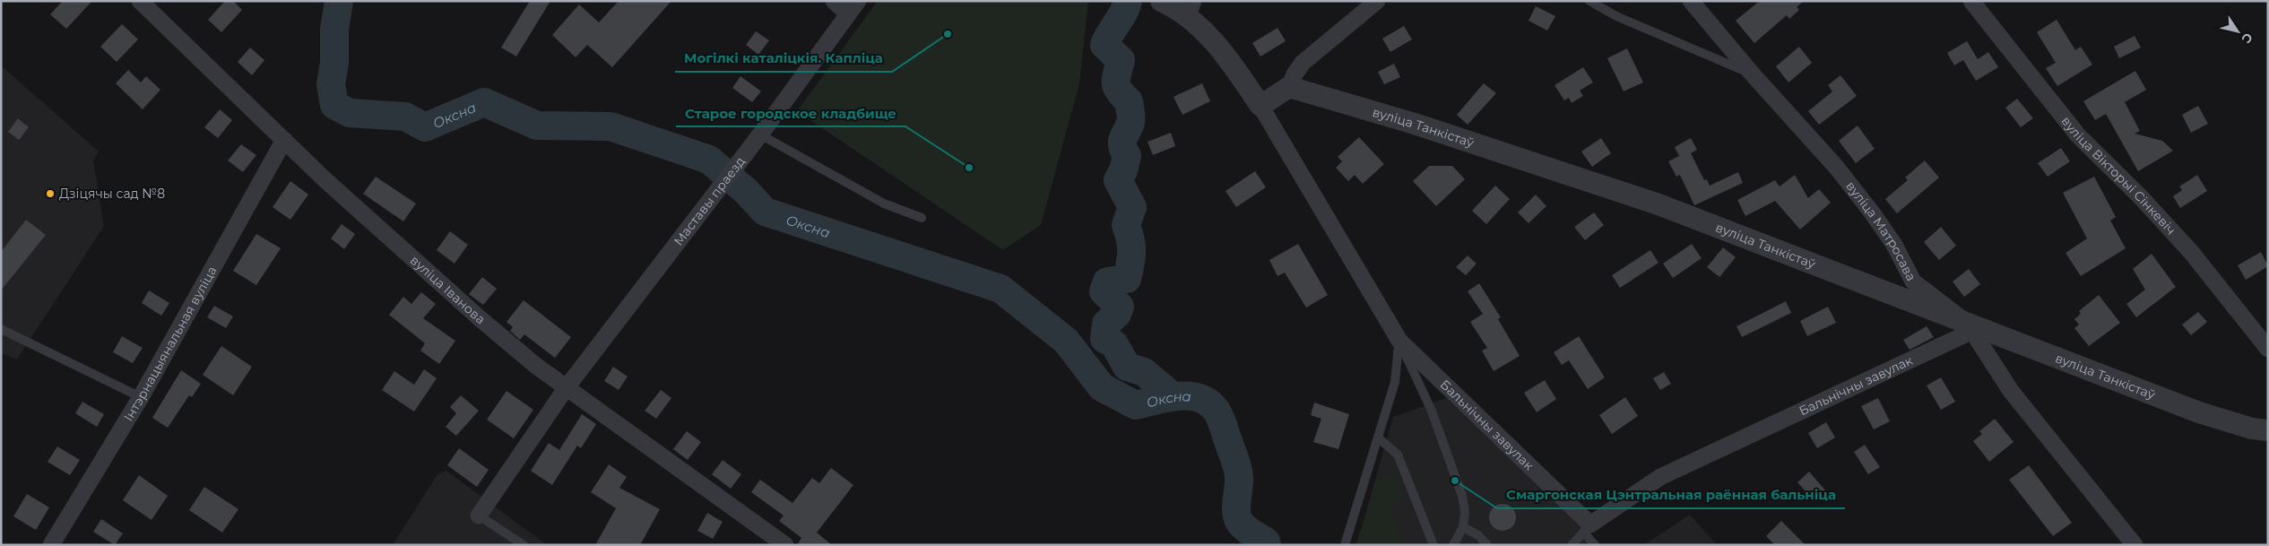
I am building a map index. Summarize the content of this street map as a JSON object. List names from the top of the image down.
{
  "streets": {
    "street": [
      "вуліца Танкістаў",
      "вуліца Вікторыі Сінкевіч",
      "Маставы праезд",
      "вуліца Матросава",
      "вуліца Іванова",
      "Інтэрнацыянальная вуліца",
      "Бальнічны завулак"
    ]
  },
  "crossings": [
    ["вуліца Танкістаў", "вуліца Матросава"],
    ["вуліца Танкістаў", "Бальнічны завулак"],
    ["Маставы праезд", "вуліца Іванова"],
    ["вуліца Матросава", "Бальнічны завулак"],
    ["вуліца Іванова", "Інтэрнацыянальная вуліца"]
  ],
  "water": ["Оксна"],
  "places": [
    "Могілкі каталіцкія. Капліца",
    "Старое городское кладбище",
    "Дзіцячы сад №8",
    "Смаргонская Цэнтральная раённая бальніца"
  ],
  "north": "bottom right"
}
